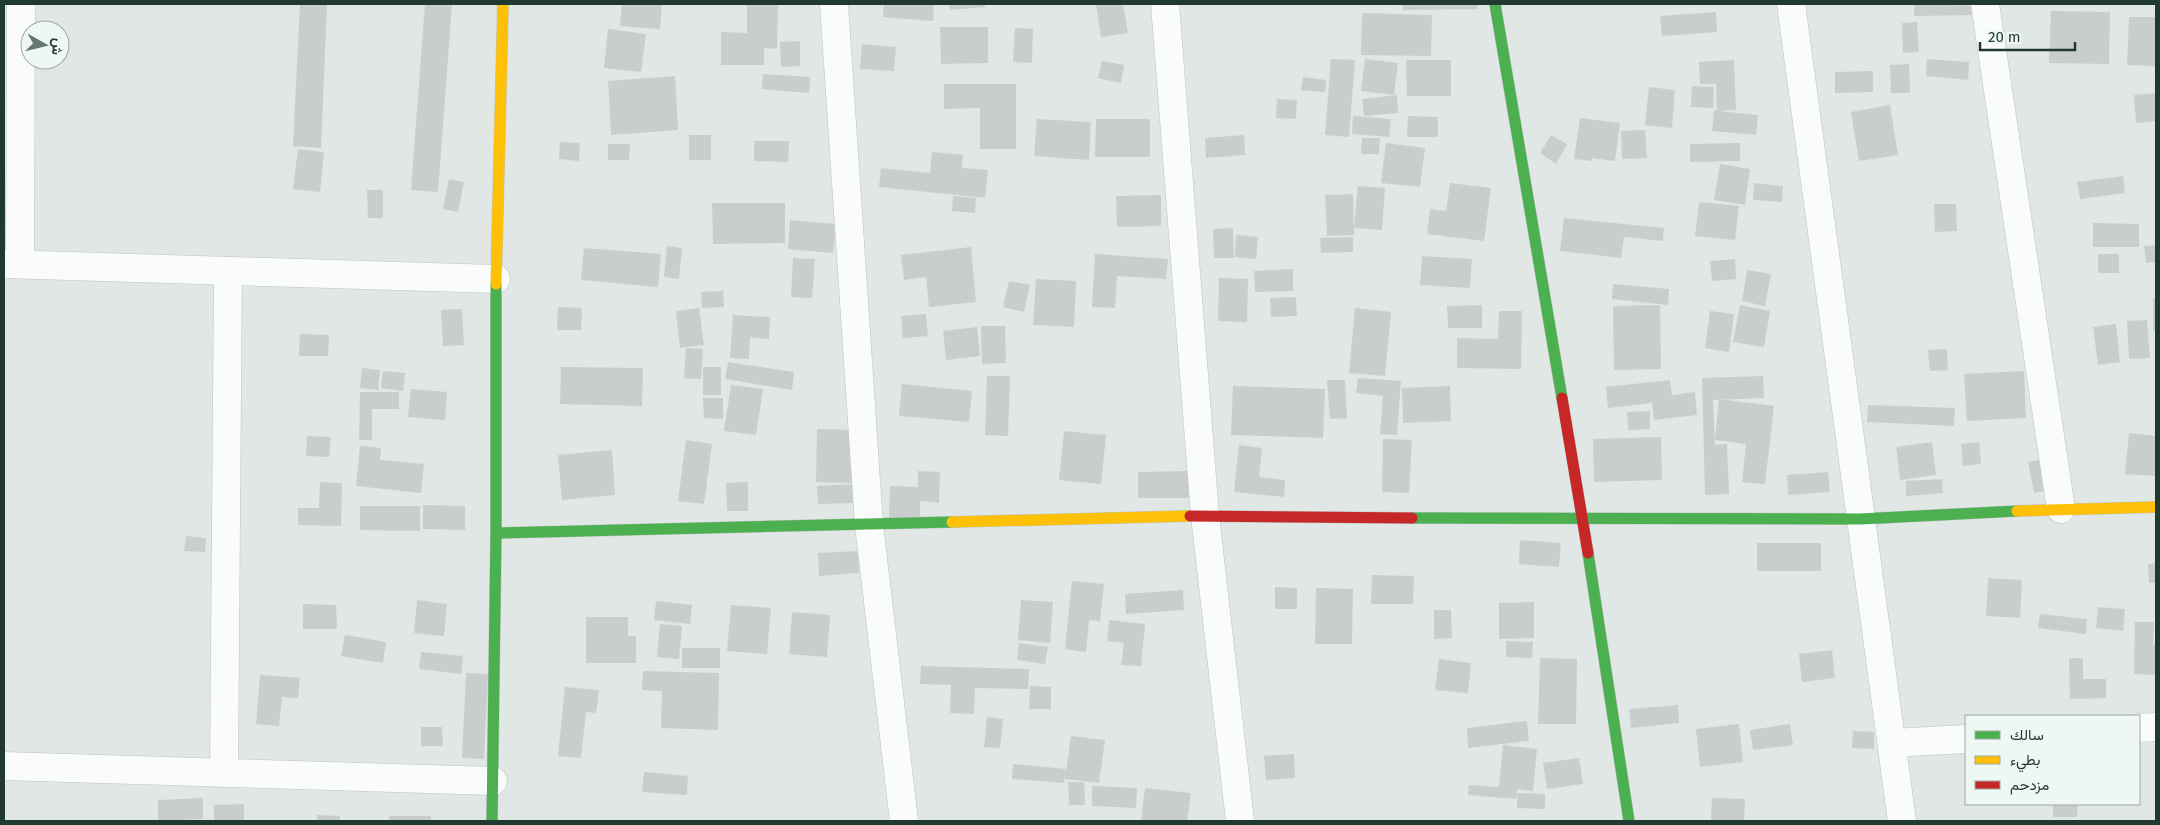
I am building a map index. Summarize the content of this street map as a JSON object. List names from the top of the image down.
{
  "legend": ["سالك", "بطيء", "مزدحم"],
  "scale_bar": "20 m",
  "north": "right"
}
